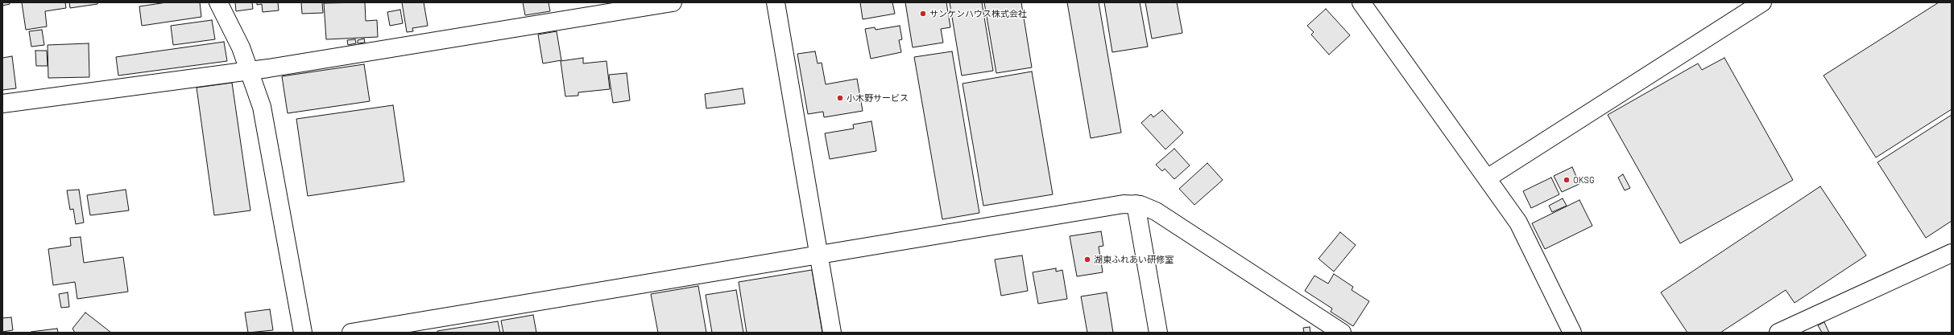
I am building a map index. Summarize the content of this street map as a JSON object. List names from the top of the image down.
{
  "places": [
    "サンケンハウス株式会社",
    "小木野サービス",
    "OKSG",
    "湖東ふれあい研修室"
  ]
}
